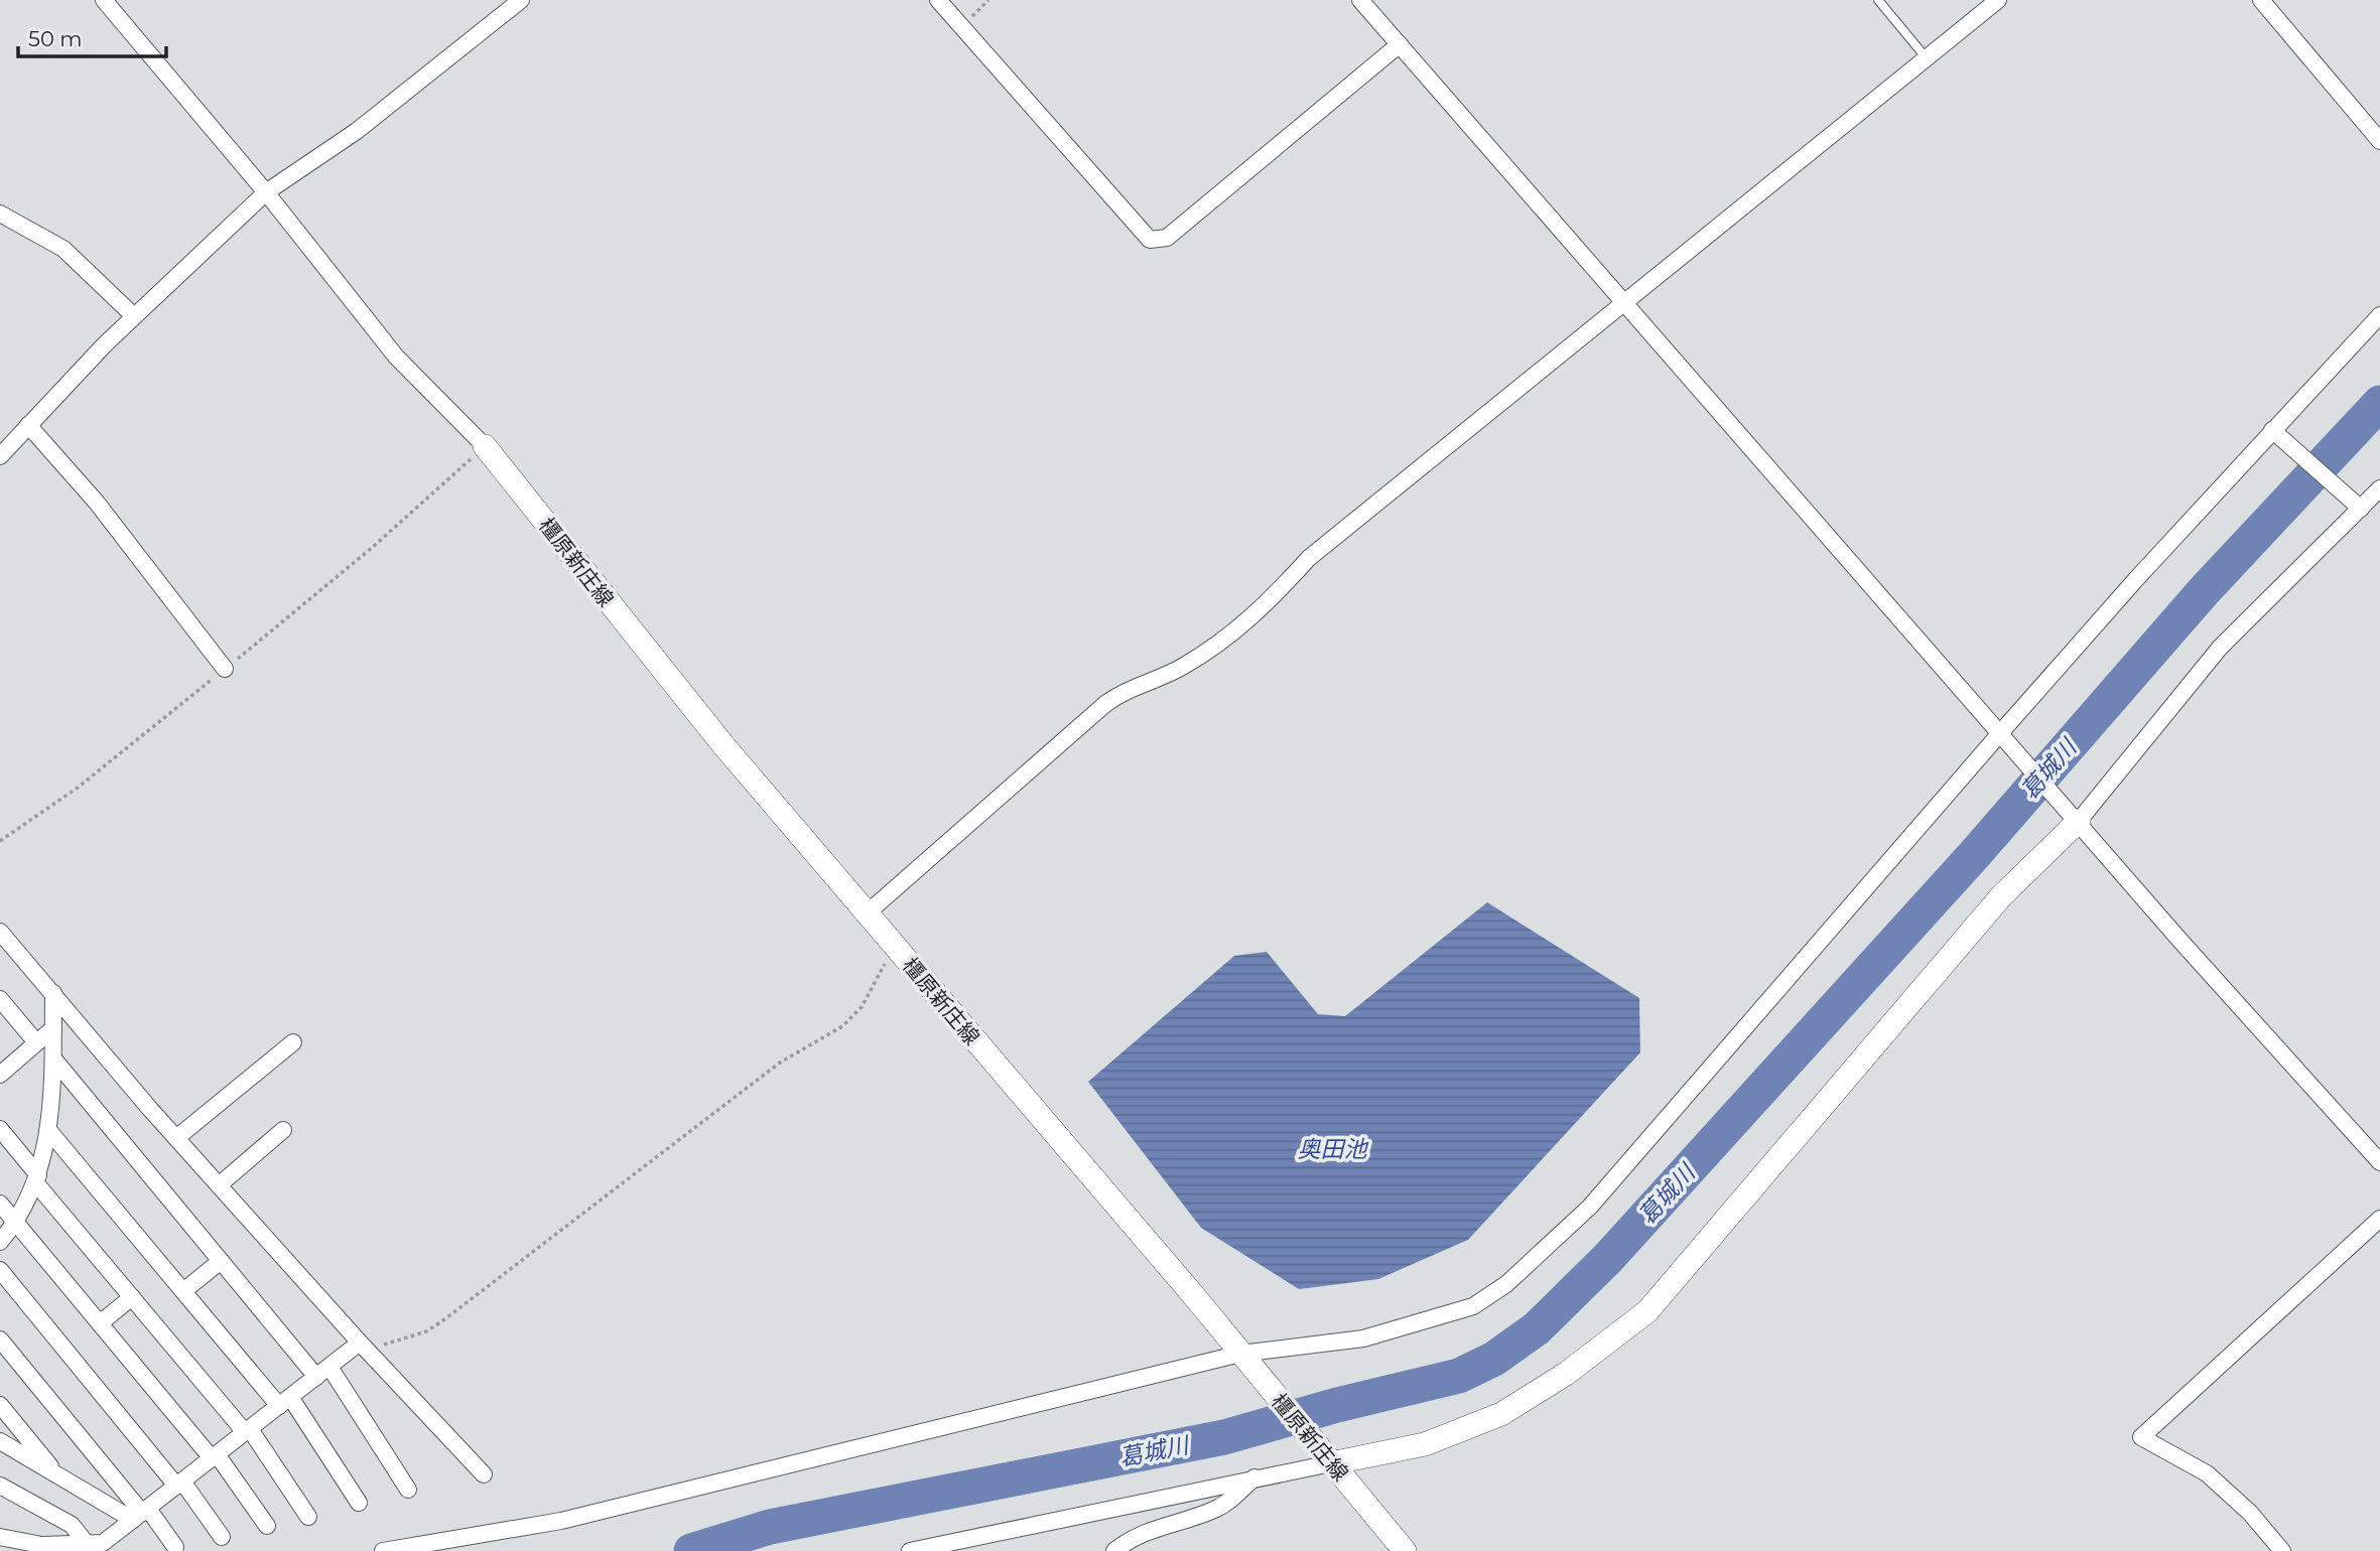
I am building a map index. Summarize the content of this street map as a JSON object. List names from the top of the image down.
{
  "streets": {
    "main road": ["橿原新庄線"]
  },
  "water": ["葛城川", "奥田池"],
  "scale_bar": "50 m"
}
